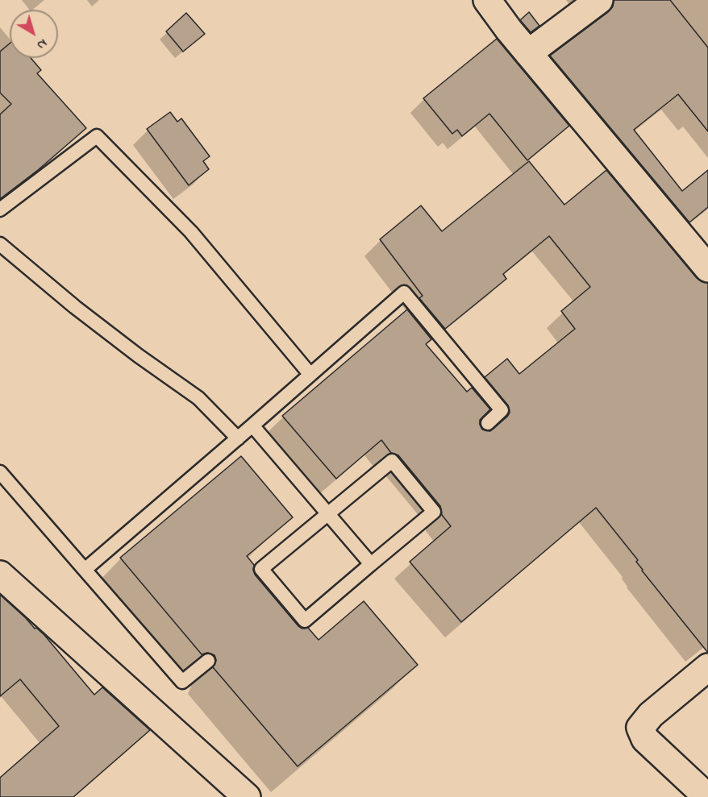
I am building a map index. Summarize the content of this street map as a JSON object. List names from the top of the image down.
{
  "north": "bottom right"
}
